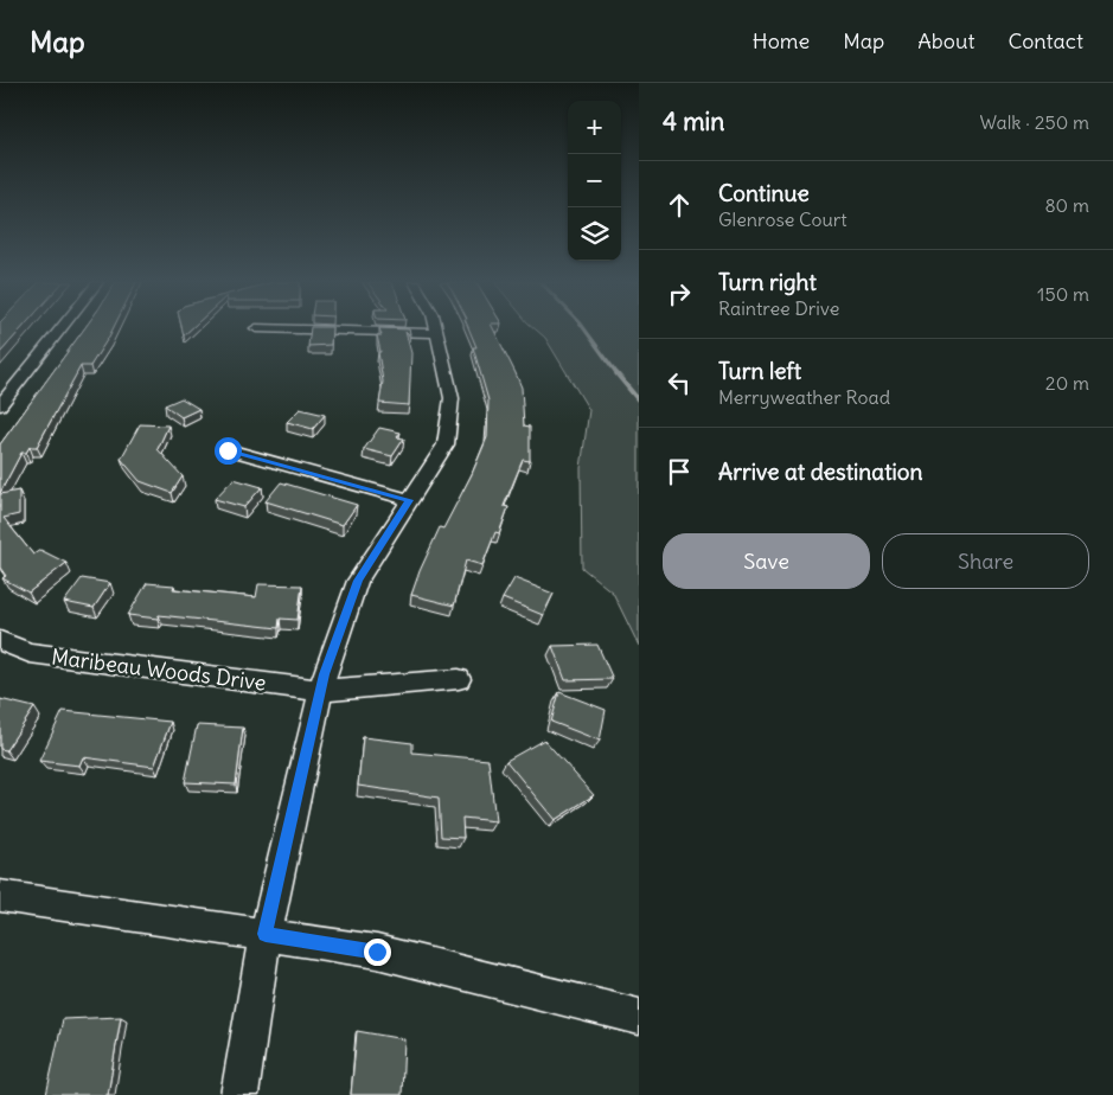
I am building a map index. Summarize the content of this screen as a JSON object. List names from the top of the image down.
{
  "streets": {
    "street": ["Maribeau Woods Drive"]
  },
  "page": {
    "header": "Map",
    "nav": [
      "Home",
      "Map",
      "About",
      "Contact"
    ],
    "heading": ["4 min", "Walk · 250 m"],
    "map_buttons": ["+", "−"],
    "list": [
      ["Continue", "Glenrose Court", "80 m"],
      ["Turn right", "Raintree Drive", "150 m"],
      ["Turn left", "Merryweather Road", "20 m"],
      "Arrive at destination"
    ],
    "buttons": ["Save", "Share"]
  }
}
